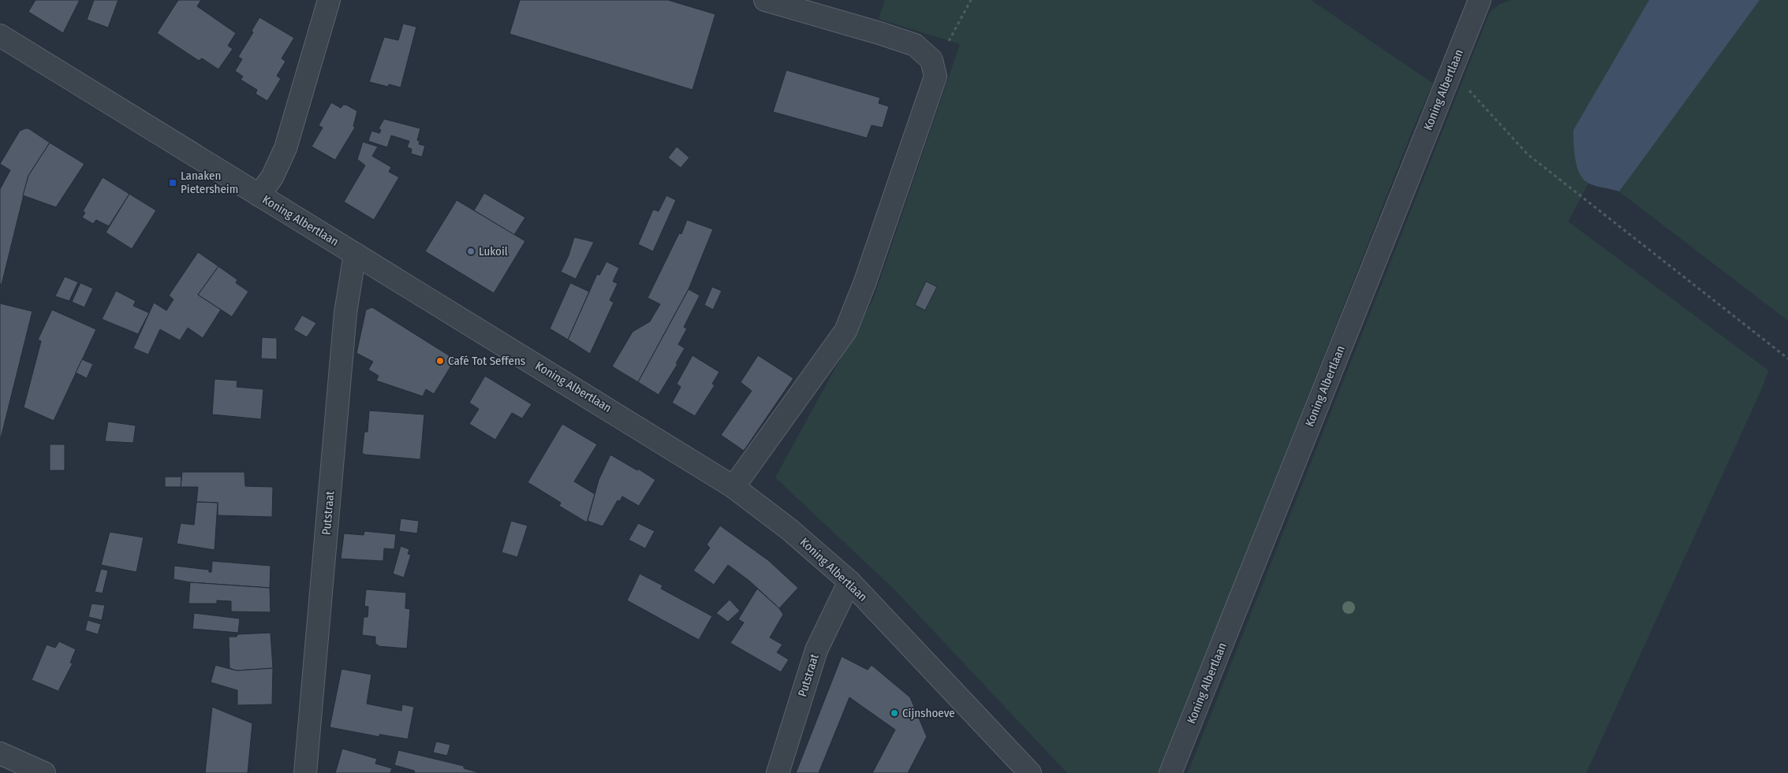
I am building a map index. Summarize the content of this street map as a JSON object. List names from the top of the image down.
{
  "streets": {
    "street": ["Koning Albertlaan", "Putstraat"]
  },
  "crossings": [
    ["Koning Albertlaan", "Putstraat"]
  ],
  "places": {
    "transit": ["Lanaken Pietersheim"],
    "other": ["Lukoil", "Café Tot Seffens", "Cijnshoeve"]
  }
}
